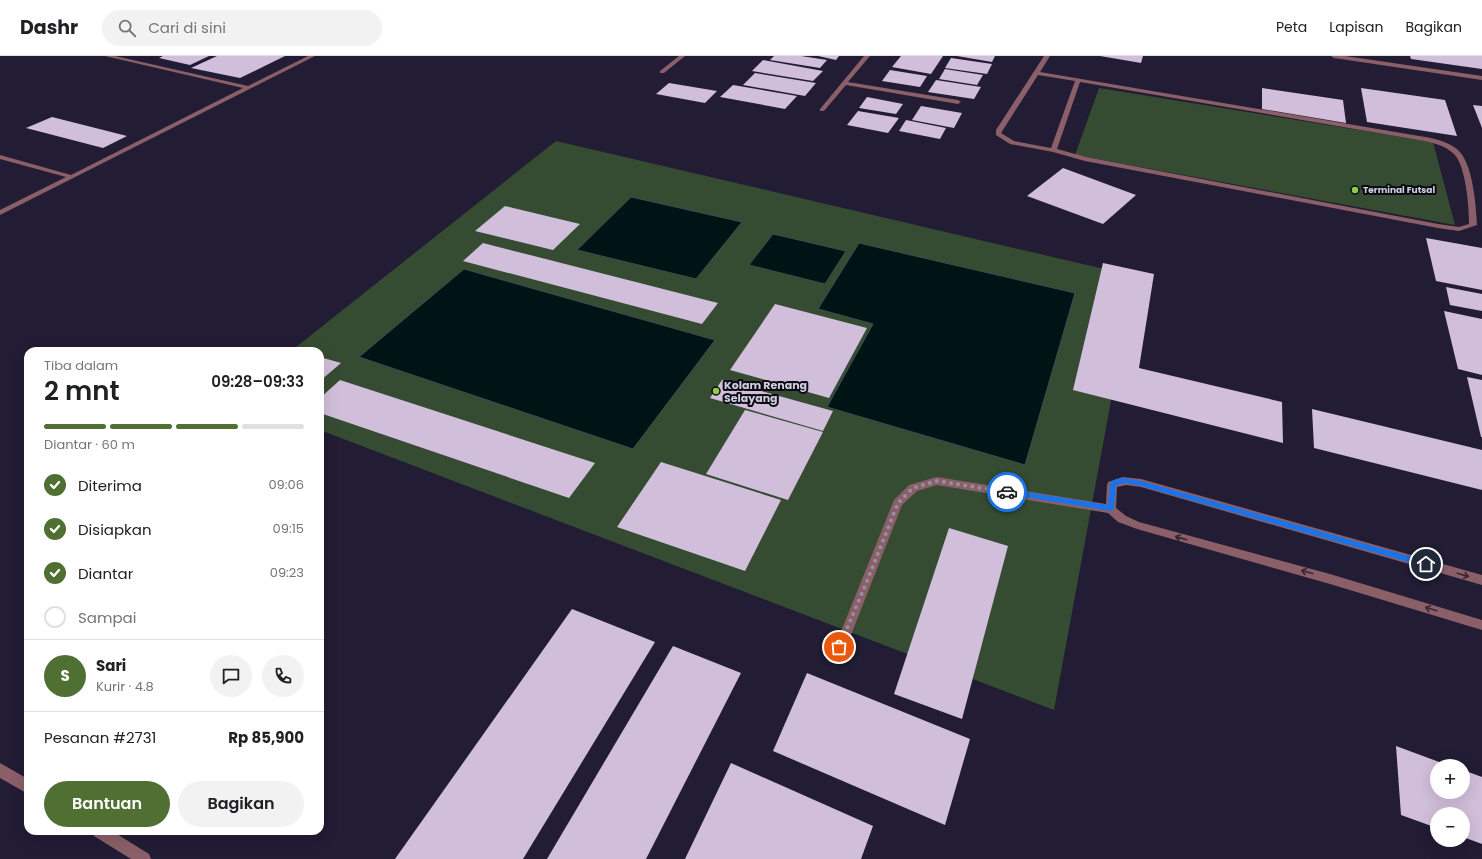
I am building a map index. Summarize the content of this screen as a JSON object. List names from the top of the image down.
{
  "places": ["Terminal Futsal", "Kolam Renang Selayang"],
  "page": {
    "header": "Dashr",
    "search": "Cari di sini",
    "nav": ["Peta", "Lapisan", "Bagikan"],
    "heading": ["2 mnt", "Tiba dalam", "09:28–09:33"],
    "panel": [
      "Sari",
      "Kurir · 4.8",
      "Pesanan #2731",
      "Rp 85,900"
    ],
    "bar": "Diantar · 60 m",
    "list": [
      ["Diterima", "09:06"],
      ["Disiapkan", "09:15"],
      ["Diantar", "09:23"],
      "Sampai"
    ],
    "round": "S",
    "map_buttons": ["+", "−"],
    "buttons": ["Bantuan", "Bagikan"]
  }
}
